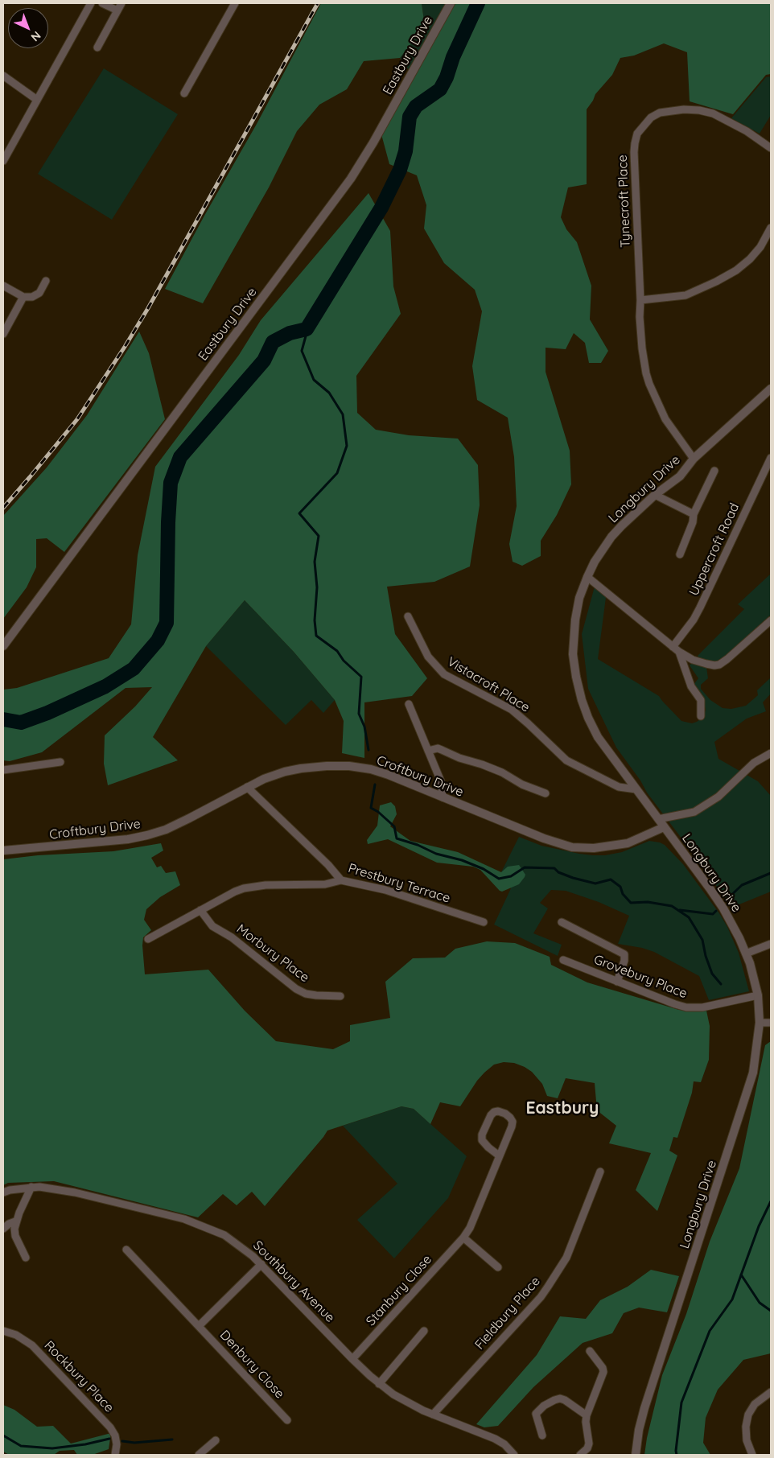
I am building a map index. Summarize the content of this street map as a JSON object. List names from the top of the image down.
{
  "streets": {
    "street": [
      "Eastbury Drive",
      "Tynecroft Place",
      "Longbury Drive",
      "Uppercroft Road",
      "Vistacroft Place",
      "Croftbury Drive",
      "Prestbury Terrace",
      "Morbury Place",
      "Grovebury Place",
      "Southbury Avenue",
      "Stanbury Close",
      "Fieldbury Place",
      "Denbury Close",
      "Rockbury Place"
    ]
  },
  "crossings": [
    ["Tynecroft Place", "Longbury Drive"],
    ["Longbury Drive", "Vistacroft Place"],
    ["Longbury Drive", "Croftbury Drive"],
    ["Longbury Drive", "Grovebury Place"],
    ["Croftbury Drive", "Prestbury Terrace"],
    ["Southbury Avenue", "Stanbury Close"],
    ["Southbury Avenue", "Fieldbury Place"]
  ],
  "districts": ["Eastbury"],
  "north": "bottom right"
}
